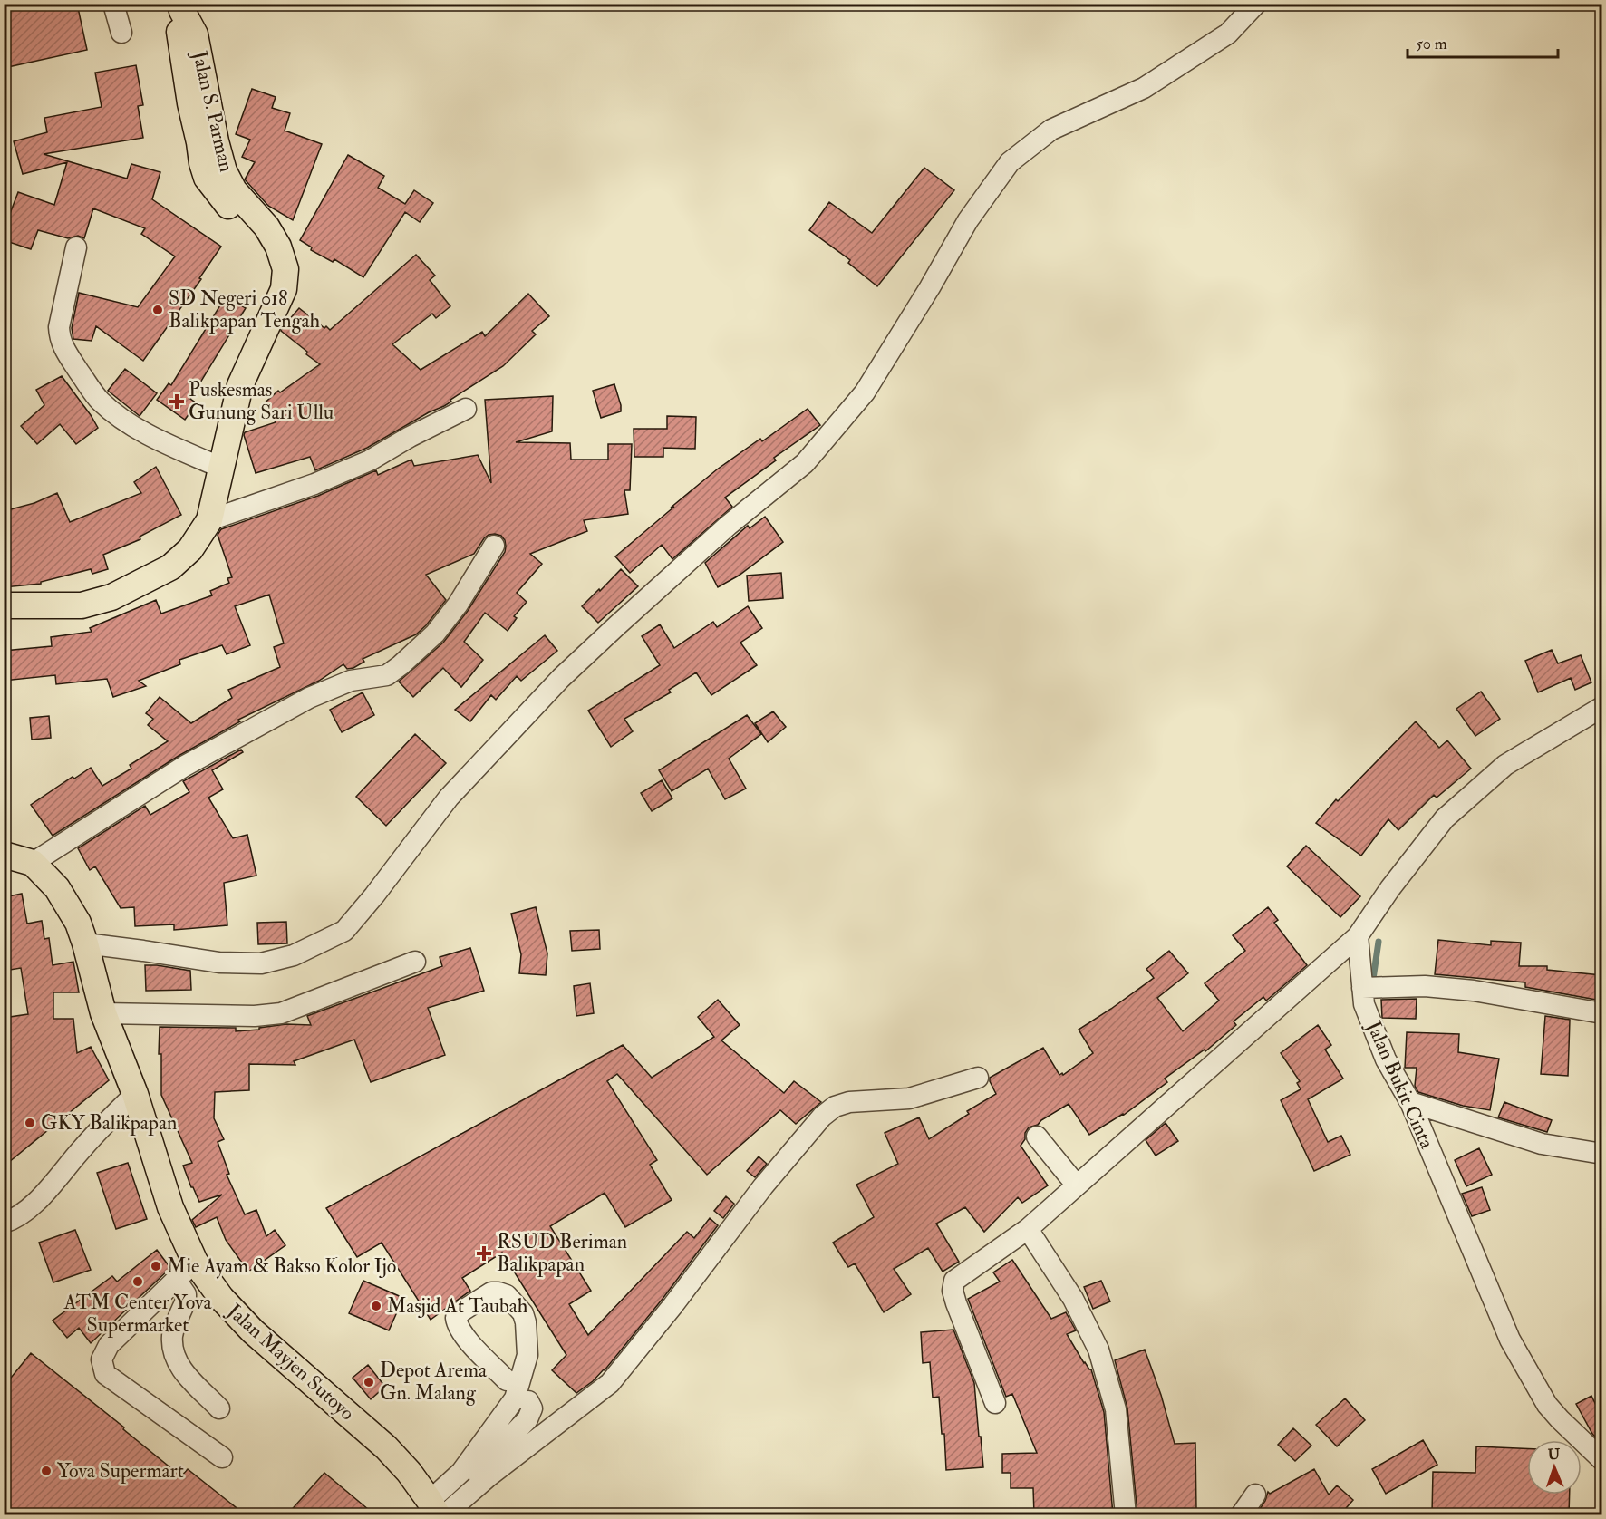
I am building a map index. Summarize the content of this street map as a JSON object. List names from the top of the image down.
{
  "streets": {
    "main road": ["Jalan S. Parman", "Jalan Mayjen Sutoyo"],
    "street": ["Jalan Bukit Cinta"]
  },
  "places": {
    "other": [
      "SD Negeri 018 Balikpapan Tengah",
      "GKY Balikpapan",
      "Mie Ayam & Bakso Kolor Ijo",
      "ATM Center Yova Supermarket",
      "Masjid At Taubah",
      "Depot Arema Gn. Malang",
      "Yova Supermart"
    ],
    "health": ["Puskesmas Gunung Sari Ullu", "RSUD Beriman Balikpapan"]
  },
  "scale_bar": "50 m",
  "north": "top"
}
